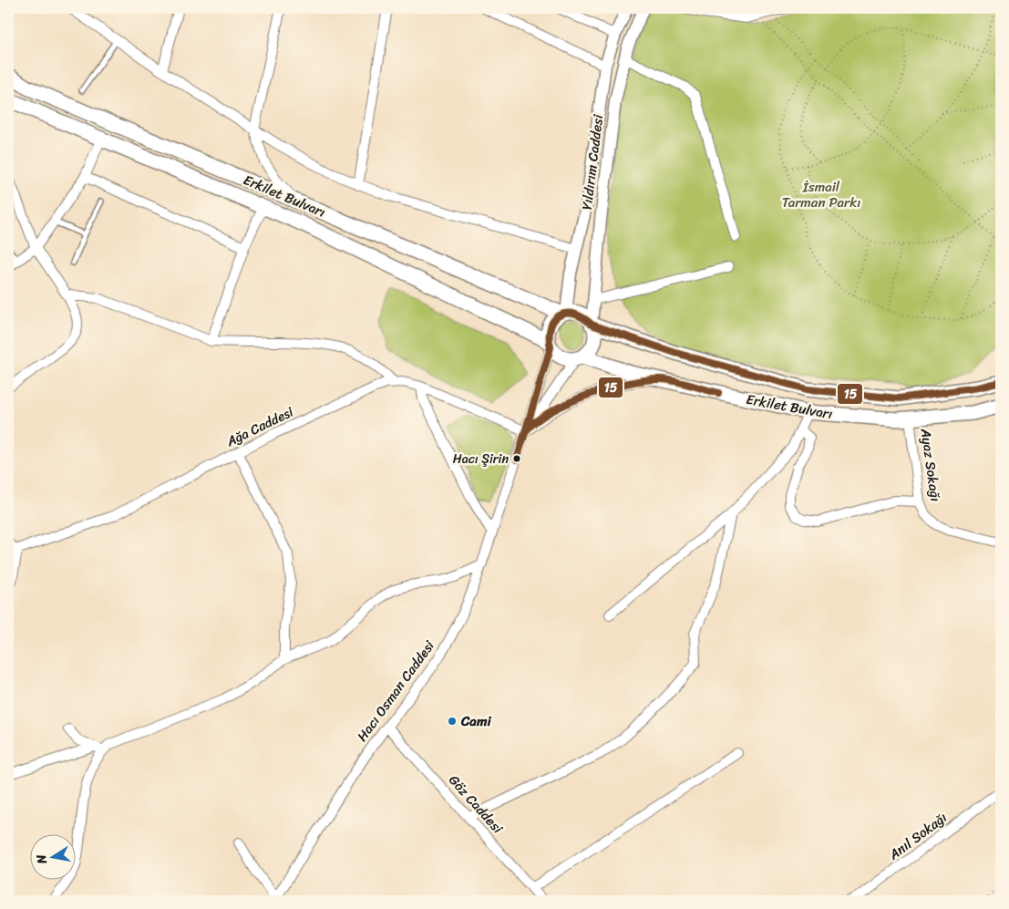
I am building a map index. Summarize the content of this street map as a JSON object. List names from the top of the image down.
{
  "streets": {
    "main road": ["Erkilet Bulvarı"],
    "street": [
      "Yıldırım Caddesi",
      "Ağa Caddesi",
      "Ayaz Sokağı",
      "Hacı Osman Caddesi",
      "Göz Caddesi",
      "Anıl Sokağı"
    ]
  },
  "crossings": [
    ["Yıldırım Caddesi", "Erkilet Bulvarı"],
    ["Erkilet Bulvarı", "Ayaz Sokağı"],
    ["Ağa Caddesi", "Hacı Osman Caddesi"],
    ["Hacı Osman Caddesi", "Göz Caddesi"]
  ],
  "parks": ["İsmail Tarman Parkı"],
  "places": ["Hacı Şirin", "Cami"],
  "lines": ["transit line 15"],
  "north": "left"
}
